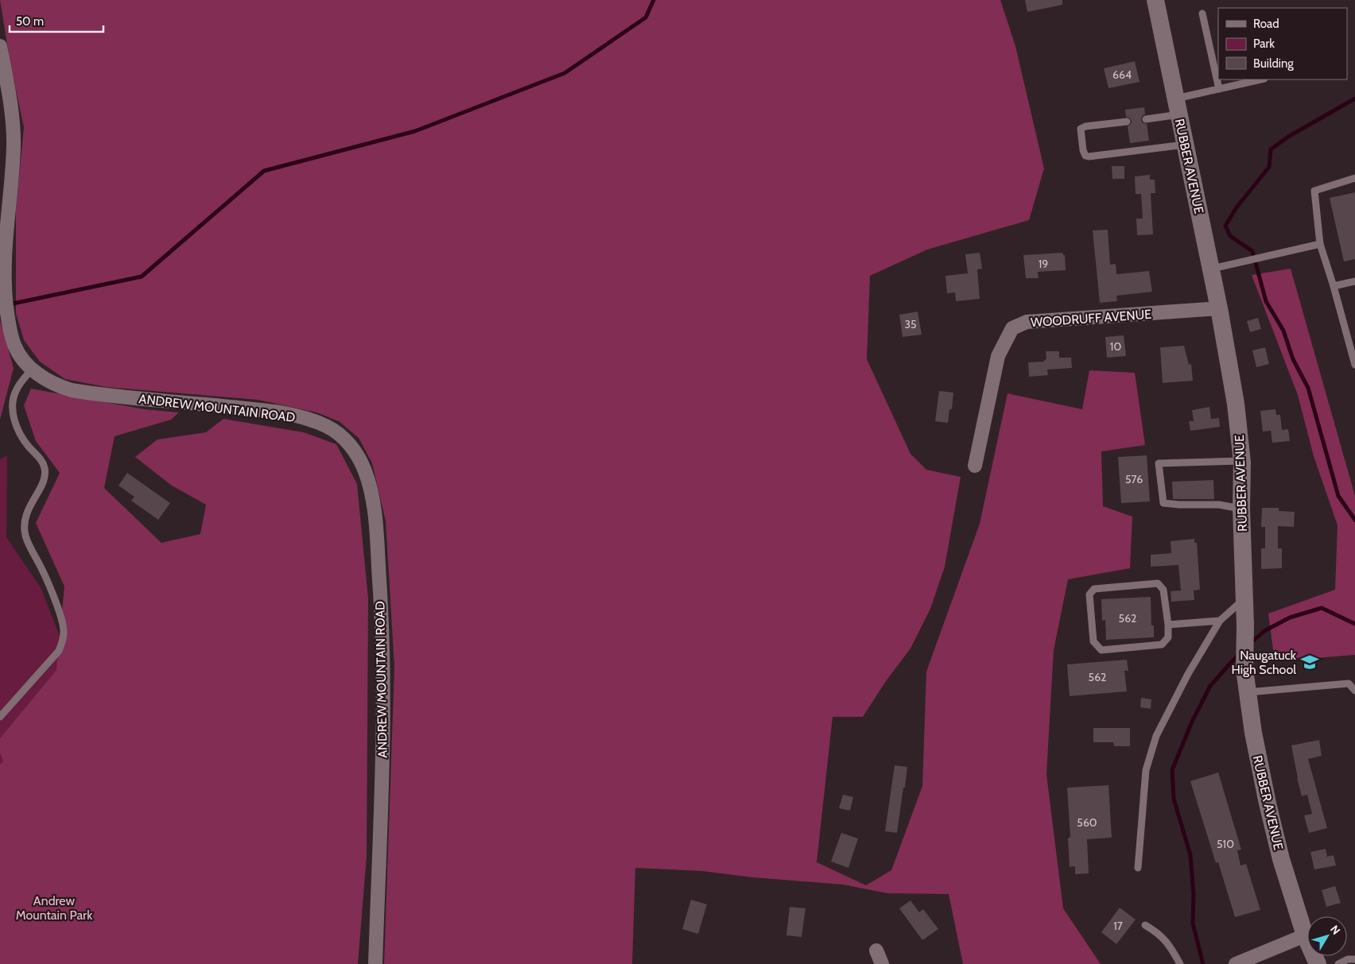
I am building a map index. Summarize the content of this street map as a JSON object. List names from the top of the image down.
{
  "streets": {
    "street": ["RUBBER AVENUE", "WOODRUFF AVENUE", "ANDREW MOUNTAIN ROAD"]
  },
  "crossings": [
    ["RUBBER AVENUE", "WOODRUFF AVENUE"]
  ],
  "parks": ["Andrew Mountain Park"],
  "places": {
    "school or university": ["Naugatuck High School"]
  },
  "house_numbers": [
    "664",
    "19",
    "35",
    "10",
    "576",
    "562",
    "562",
    "560",
    "510",
    "17"
  ],
  "legend": ["Road", "Park", "Building"],
  "scale_bar": "50 m",
  "north": "top right"
}
